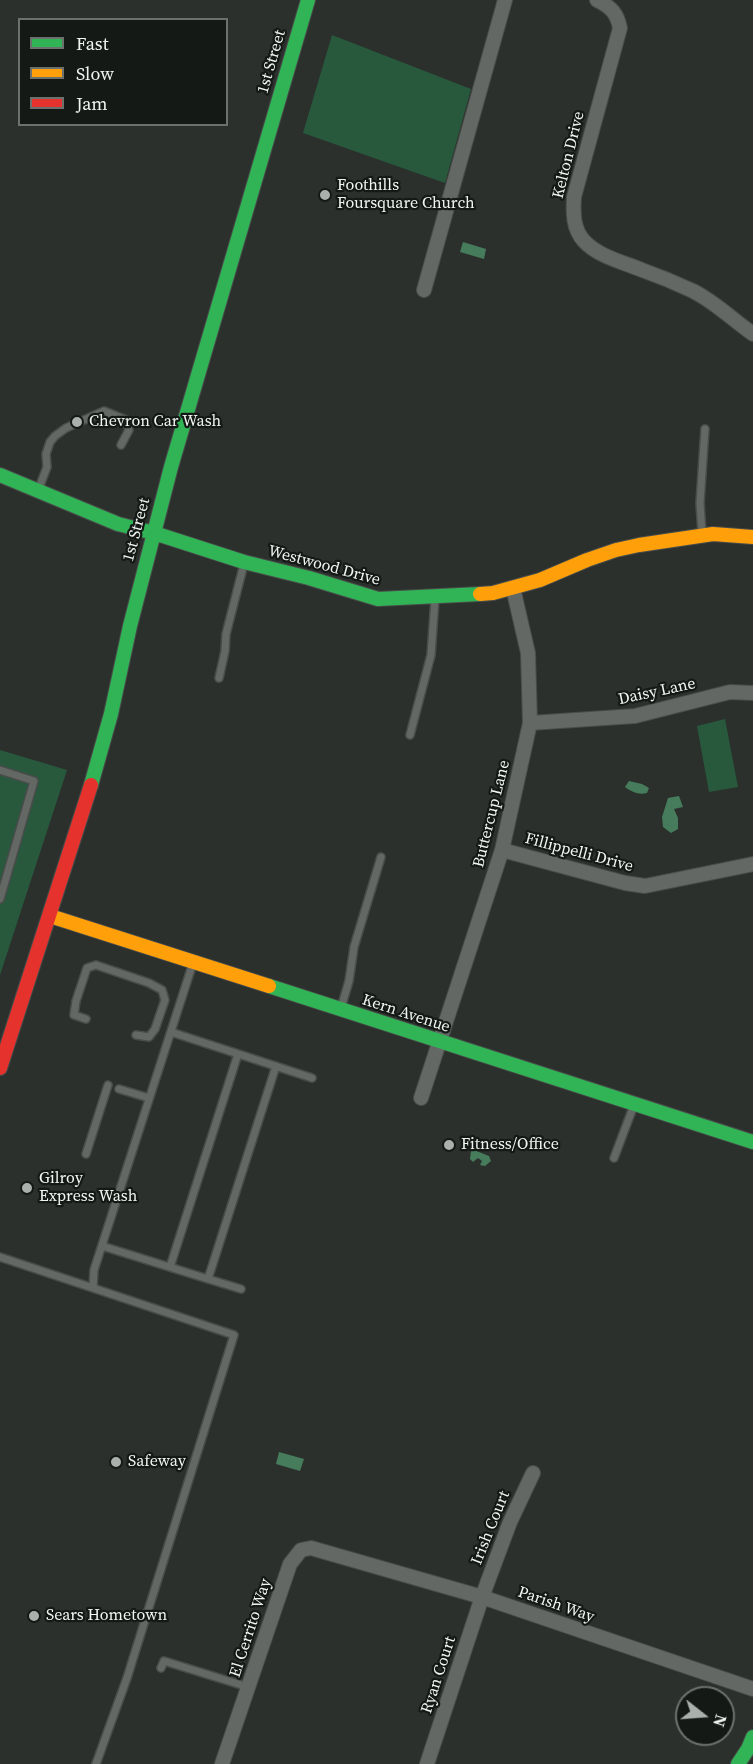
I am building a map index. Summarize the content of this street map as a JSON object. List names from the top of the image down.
{
  "streets": {
    "street": [
      "1st Street",
      "Kelton Drive",
      "Westwood Drive",
      "Daisy Lane",
      "Buttercup Lane",
      "Fillippelli Drive",
      "Kern Avenue",
      "Irish Court",
      "Parish Way",
      "El Cerrito Way",
      "Ryan Court"
    ]
  },
  "crossings": [
    ["1st Street", "Westwood Drive"],
    ["1st Street", "Kern Avenue"],
    ["Westwood Drive", "Buttercup Lane"],
    ["Daisy Lane", "Buttercup Lane"],
    ["Buttercup Lane", "Fillippelli Drive"],
    ["Buttercup Lane", "Kern Avenue"],
    ["Irish Court", "Parish Way"],
    ["Irish Court", "Ryan Court"],
    ["Parish Way", "El Cerrito Way"],
    ["Parish Way", "Ryan Court"]
  ],
  "places": [
    "Foothills Foursquare Church",
    "Chevron Car Wash",
    "Fitness/Office",
    "Gilroy Express Wash",
    "Safeway",
    "Sears Hometown"
  ],
  "legend": ["Fast", "Slow", "Jam"],
  "north": "right"
}
